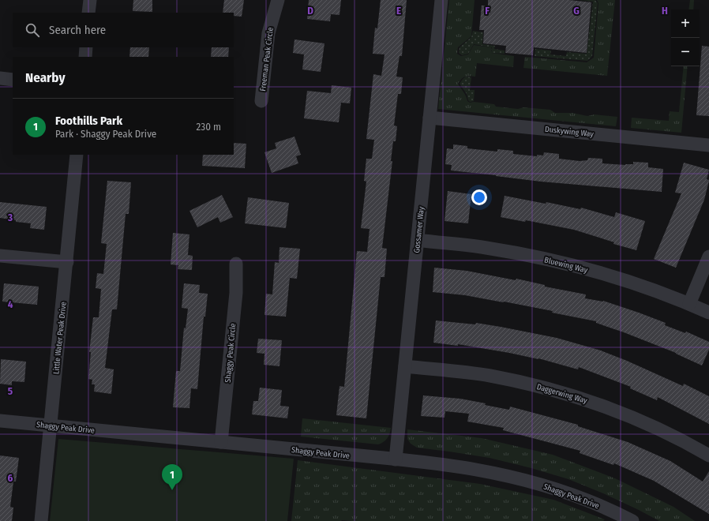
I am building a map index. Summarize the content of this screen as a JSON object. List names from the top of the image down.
{
  "streets": {
    "street": [
      "Freeman Peak Circle",
      "Duskywing Way",
      "Gossamer Way",
      "Bluewing Way",
      "Little Water Peak Drive",
      "Shaggy Peak Circle",
      "Daggerwing Way",
      "Shaggy Peak Drive"
    ]
  },
  "crossings": [
    ["Duskywing Way", "Gossamer Way"],
    ["Gossamer Way", "Bluewing Way"],
    ["Gossamer Way", "Daggerwing Way"],
    ["Gossamer Way", "Shaggy Peak Drive"],
    ["Little Water Peak Drive", "Shaggy Peak Drive"],
    ["Shaggy Peak Circle", "Shaggy Peak Drive"]
  ],
  "page": {
    "map_buttons": ["+", "−"],
    "search": "Search here",
    "heading": "Nearby",
    "list": [
      {
        "mark": "1",
        "name": "Foothills Park",
        "note": "Park · Shaggy Peak Drive",
        "value": "230 m"
      }
    ],
    "pins": "1"
  },
  "grid": {
    "columns": [
      "D",
      "E",
      "F",
      "G",
      "H"
    ],
    "rows": [
      "3",
      "4",
      "5",
      "6"
    ]
  }
}
